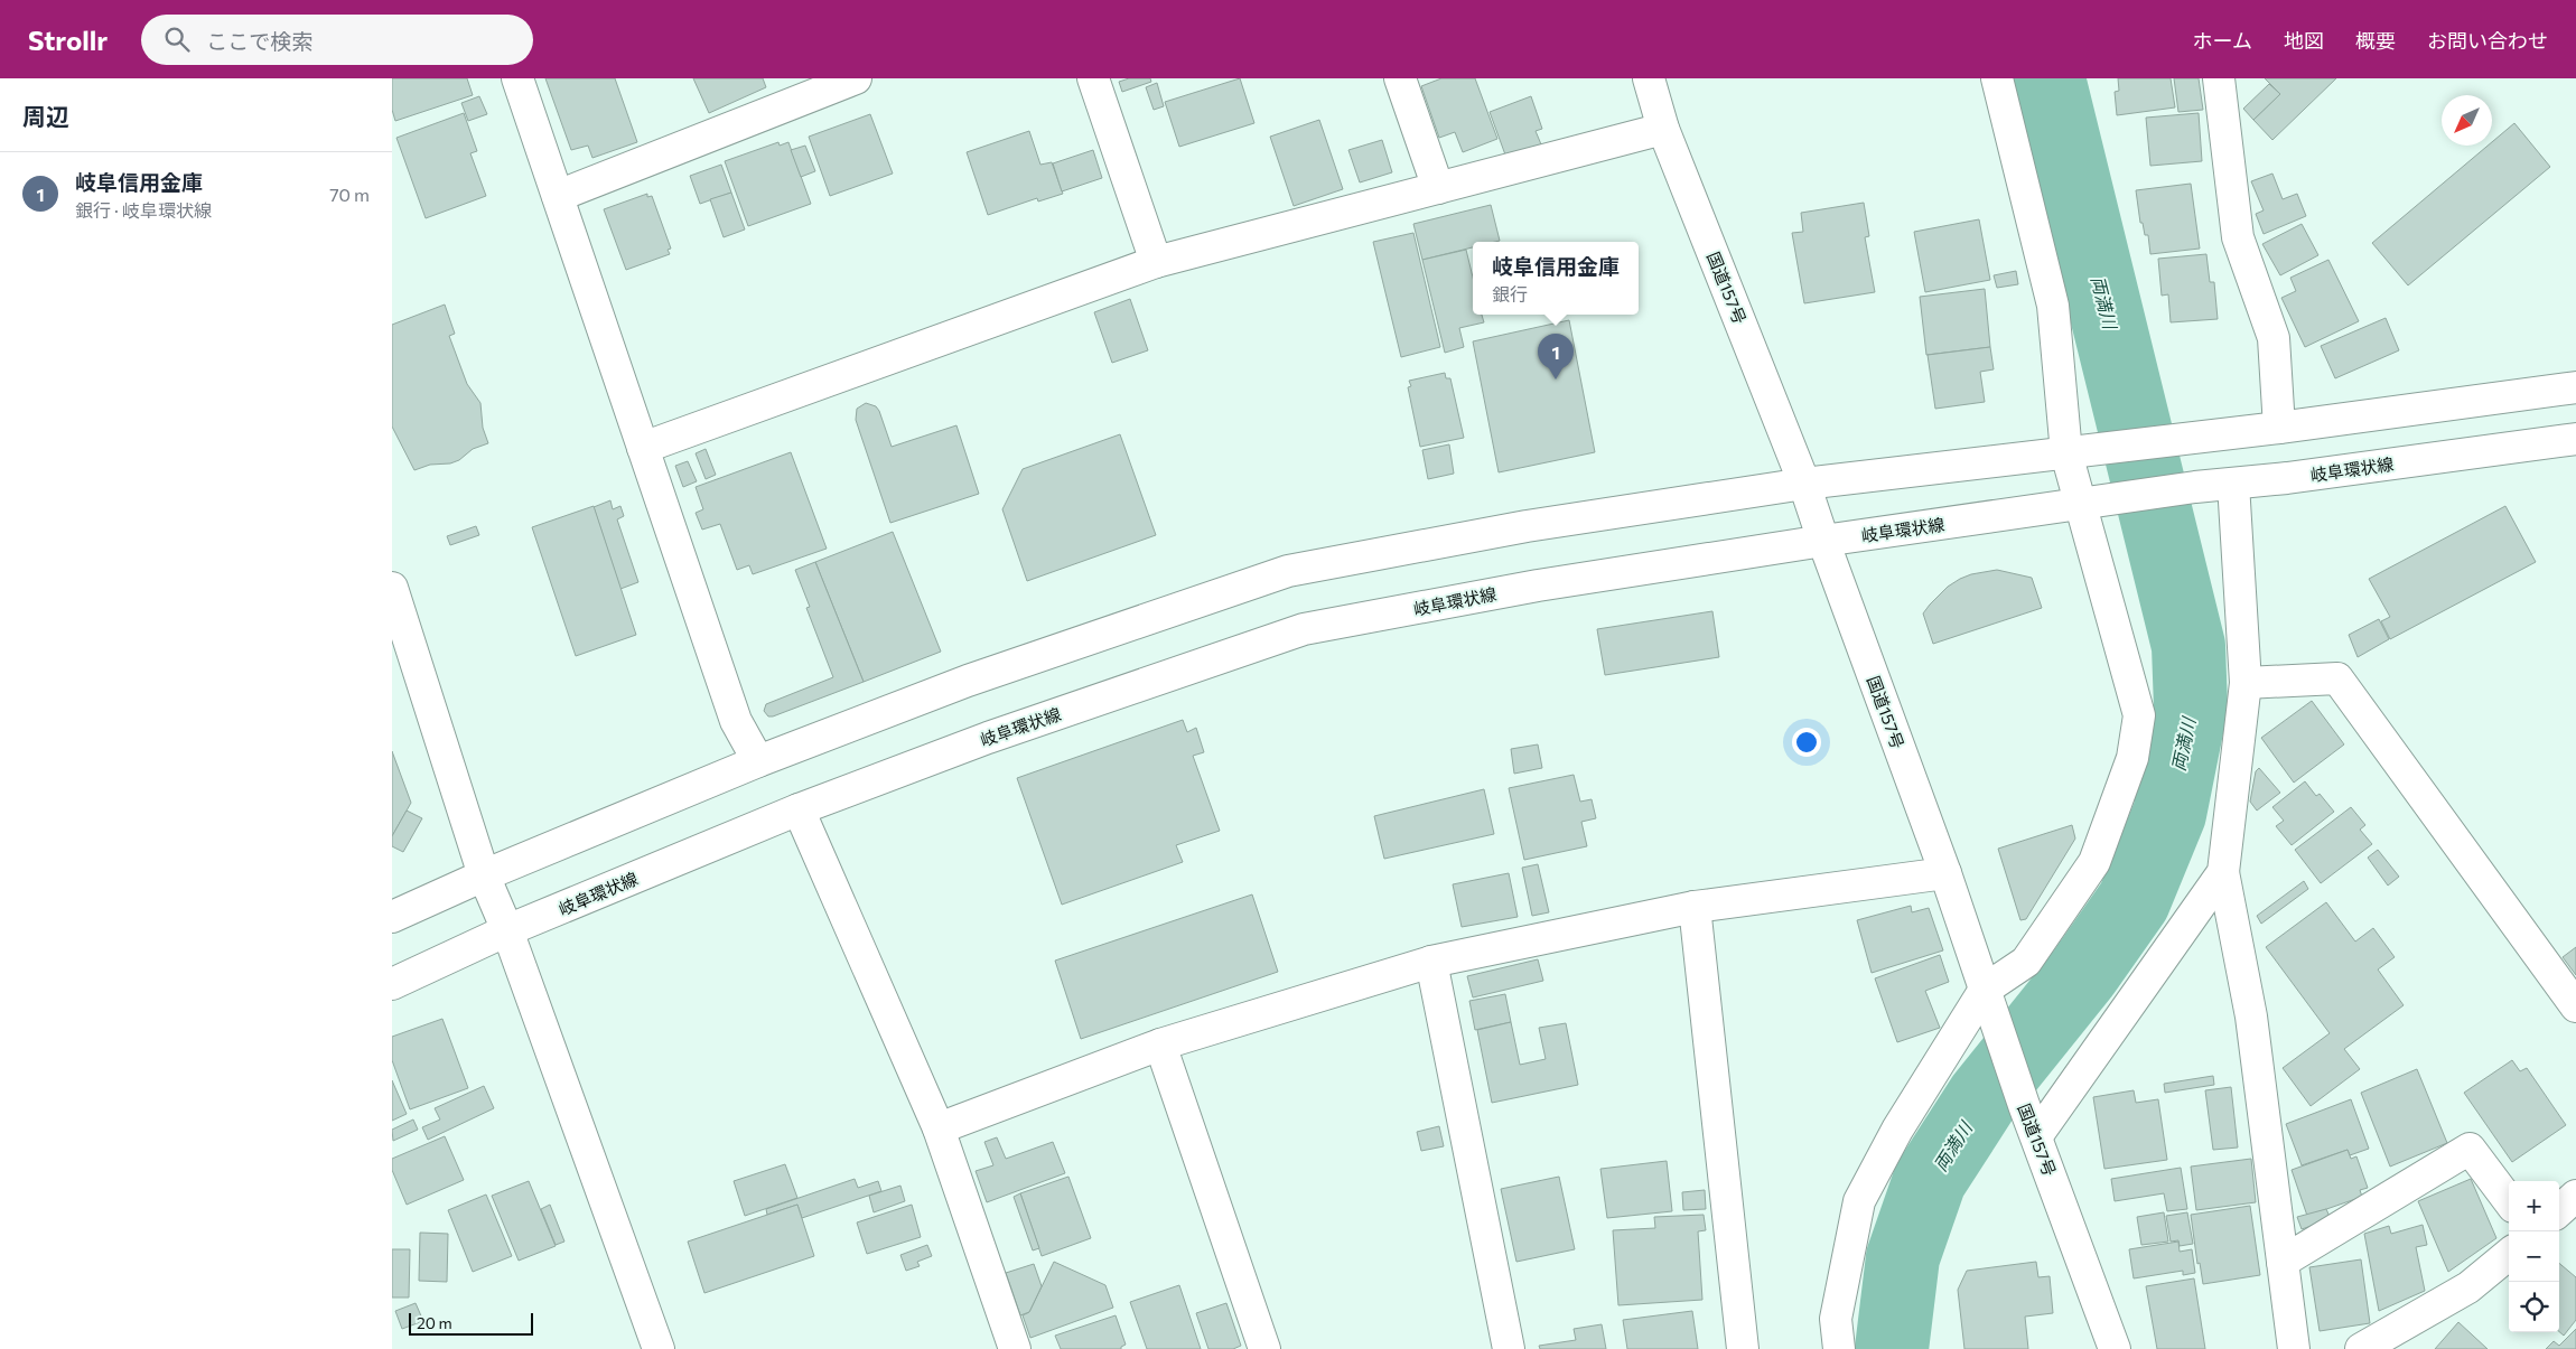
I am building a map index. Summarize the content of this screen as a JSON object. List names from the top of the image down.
{
  "streets": {
    "main road": ["国道157号", "岐阜環状線"]
  },
  "crossings": [
    ["国道157号", "岐阜環状線"]
  ],
  "water": ["両満川"],
  "scale_bar": "20 m",
  "north": "bottom left",
  "page": {
    "header": "Strollr",
    "search": "ここで検索",
    "nav": [
      "ホーム",
      "地図",
      "概要",
      "お問い合わせ"
    ],
    "heading": "周辺",
    "list": [
      {
        "mark": "1",
        "name": "岐阜信用金庫",
        "note": "銀行 · 岐阜環状線",
        "value": "70 m"
      }
    ],
    "popup": ["岐阜信用金庫", "銀行"],
    "pins": "1",
    "map_buttons": ["+", "−"],
    "scale": "20 m"
  }
}
